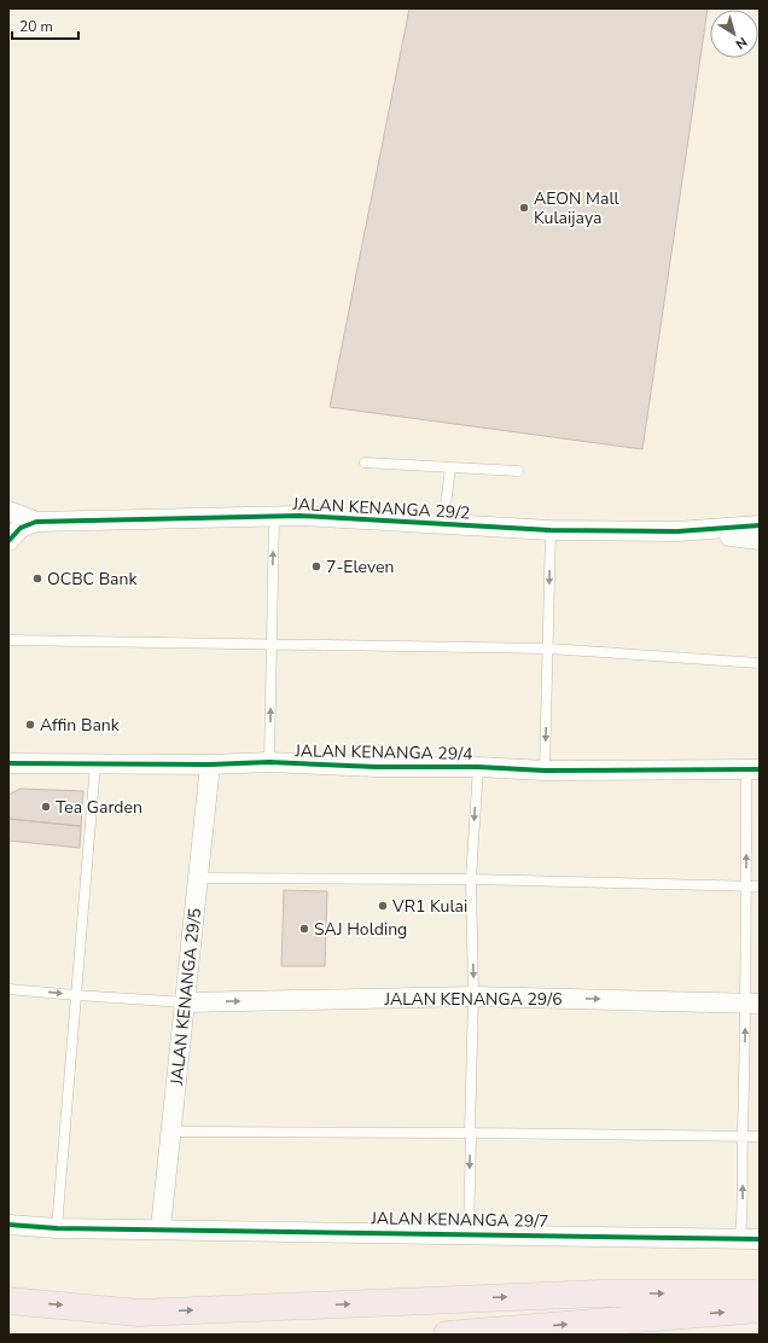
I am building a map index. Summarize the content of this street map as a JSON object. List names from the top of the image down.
{
  "streets": {
    "street": [
      "JALAN KENANGA 29/2",
      "JALAN KENANGA 29/4",
      "JALAN KENANGA 29/5",
      "JALAN KENANGA 29/6",
      "JALAN KENANGA 29/7"
    ]
  },
  "crossings": [
    ["JALAN KENANGA 29/4", "JALAN KENANGA 29/5"],
    ["JALAN KENANGA 29/5", "JALAN KENANGA 29/6"],
    ["JALAN KENANGA 29/5", "JALAN KENANGA 29/7"]
  ],
  "one_way": ["JALAN KENANGA 29/6"],
  "places": [
    "AEON Mall Kulaijaya",
    "7-Eleven",
    "OCBC Bank",
    "Affin Bank",
    "Tea Garden",
    "VR1 Kulai",
    "SAJ Holding"
  ],
  "scale_bar": "20 m",
  "north": "bottom right"
}
